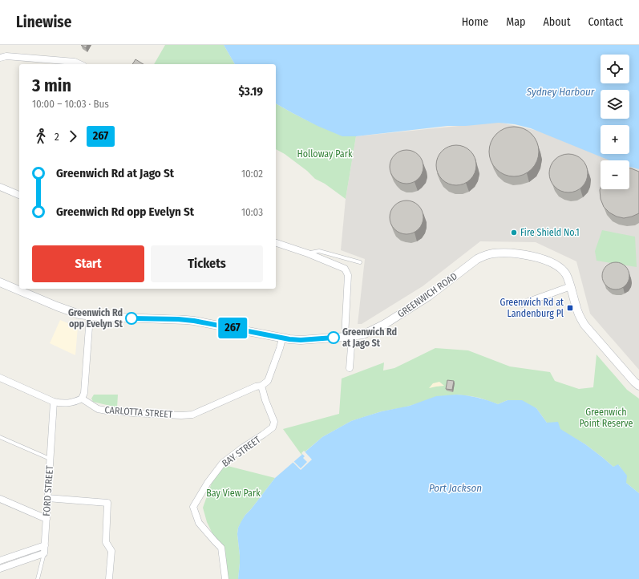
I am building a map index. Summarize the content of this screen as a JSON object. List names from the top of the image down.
{
  "streets": {
    "street": [
      "GREENWICH ROAD",
      "CARLOTTA STREET",
      "BAY STREET",
      "FORD STREET"
    ]
  },
  "crossings": [
    ["CARLOTTA STREET", "BAY STREET"]
  ],
  "water": ["Sydney Harbour", "Port Jackson"],
  "parks": ["Holloway Park", "Greenwich Point Reserve", "Bay View Park"],
  "places": {
    "other": ["Fire Shield No.1", "Greenwich Rd opp Evelyn St", "Greenwich Rd at Jago St"],
    "transit": ["Greenwich Rd at Landenburg Pl"]
  },
  "lines": ["bus line 267"],
  "page": {
    "header": "Linewise",
    "nav": [
      "Home",
      "Map",
      "About",
      "Contact"
    ],
    "on_map": "267",
    "map_buttons": ["+", "−"],
    "heading": ["3 min", "10:00 – 10:03 · Bus", "$3.19"],
    "legs": ["2", "267"],
    "list": [
      {
        "name": "Greenwich Rd at Jago St",
        "value": "10:02"
      },
      {
        "name": "Greenwich Rd opp Evelyn St",
        "value": "10:03"
      }
    ],
    "buttons": ["Start", "Tickets"]
  }
}
